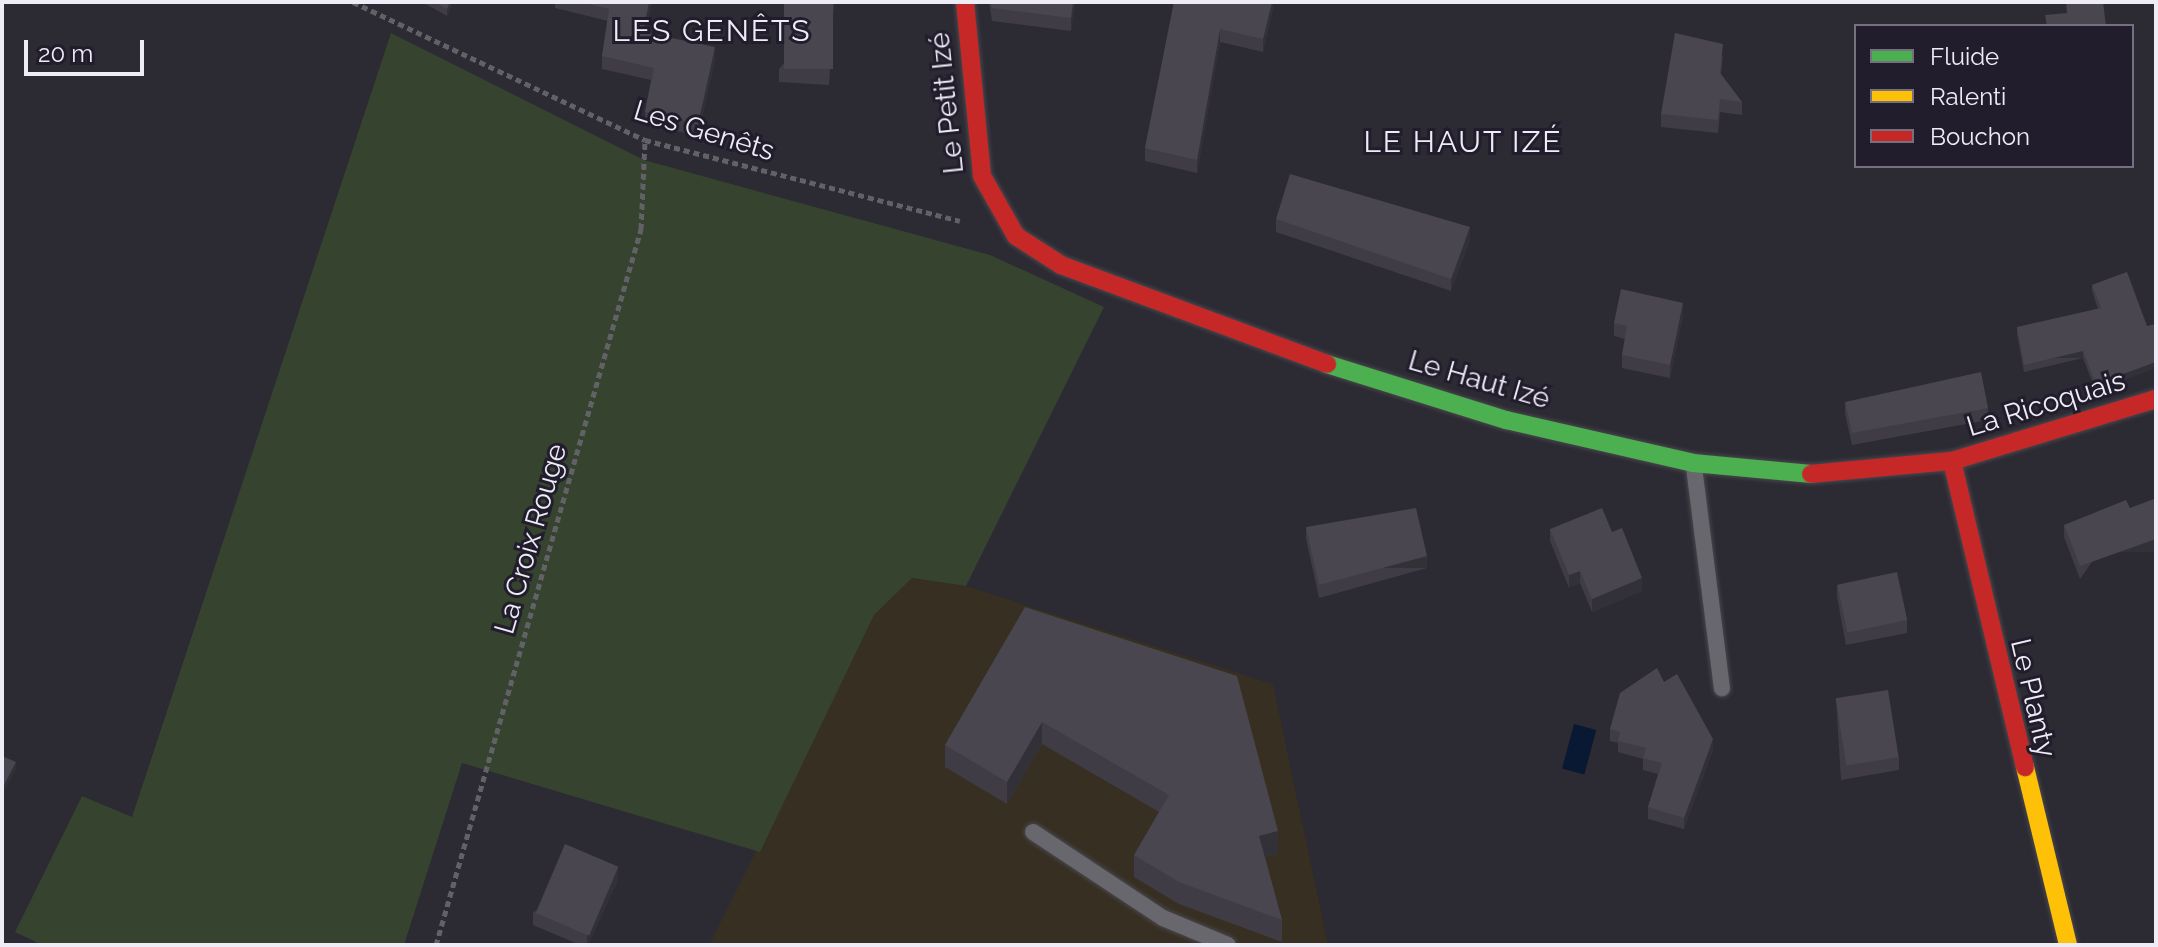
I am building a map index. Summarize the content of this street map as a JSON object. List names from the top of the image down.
{
  "streets": {
    "street": [
      "Le Petit Izé",
      "Le Haut Izé",
      "La Ricoquais",
      "Le Planty"
    ],
    "path": ["Les Genêts", "La Croix Rouge"]
  },
  "crossings": [
    ["Le Petit Izé", "Les Genêts"],
    ["Le Petit Izé", "Le Haut Izé"],
    ["Les Genêts", "Le Haut Izé"],
    ["Les Genêts", "La Croix Rouge"],
    ["Le Haut Izé", "La Ricoquais"],
    ["Le Haut Izé", "Le Planty"],
    ["La Ricoquais", "Le Planty"]
  ],
  "districts": ["LES GENÊTS", "LE HAUT IZÉ"],
  "legend": ["Fluide", "Ralenti", "Bouchon"],
  "scale_bar": "20 m"
}
